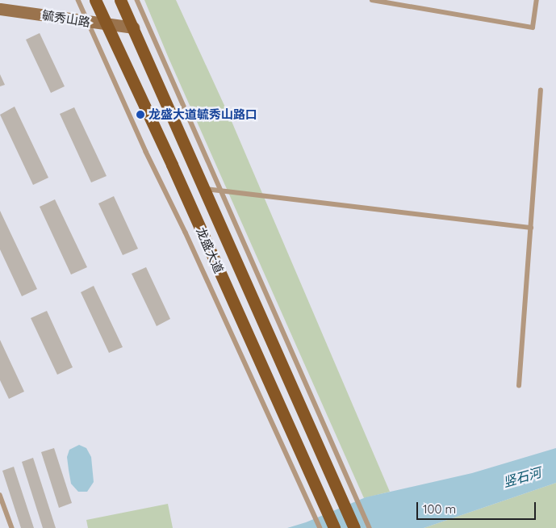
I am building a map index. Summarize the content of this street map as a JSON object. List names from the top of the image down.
{
  "streets": {
    "main road": ["龙盛大道"],
    "street": ["毓秀山路"]
  },
  "crossings": [
    ["毓秀山路", "龙盛大道"]
  ],
  "water": ["竖石河"],
  "places": ["龙盛大道毓秀山路口"],
  "scale_bar": "100 m"
}
